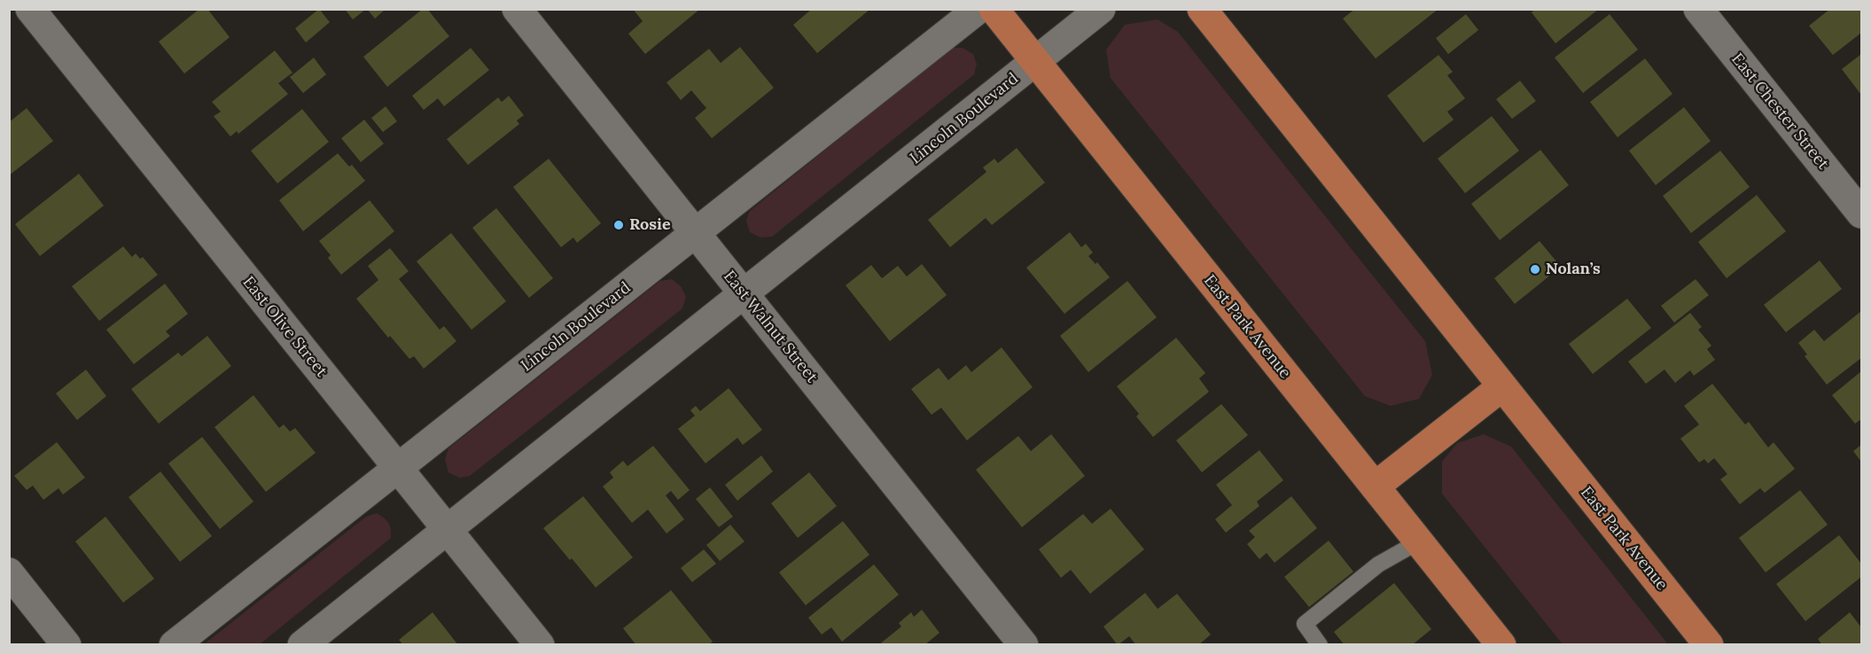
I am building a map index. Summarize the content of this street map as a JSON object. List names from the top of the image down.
{
  "streets": {
    "highway": ["East Park Avenue"],
    "street": [
      "East Chester Street",
      "Lincoln Boulevard",
      "East Olive Street",
      "East Walnut Street"
    ]
  },
  "crossings": [
    ["Lincoln Boulevard", "East Olive Street"],
    ["Lincoln Boulevard", "East Walnut Street"],
    ["Lincoln Boulevard", "East Park Avenue"]
  ],
  "places": ["Rosie", "Nolan’s"]
}
